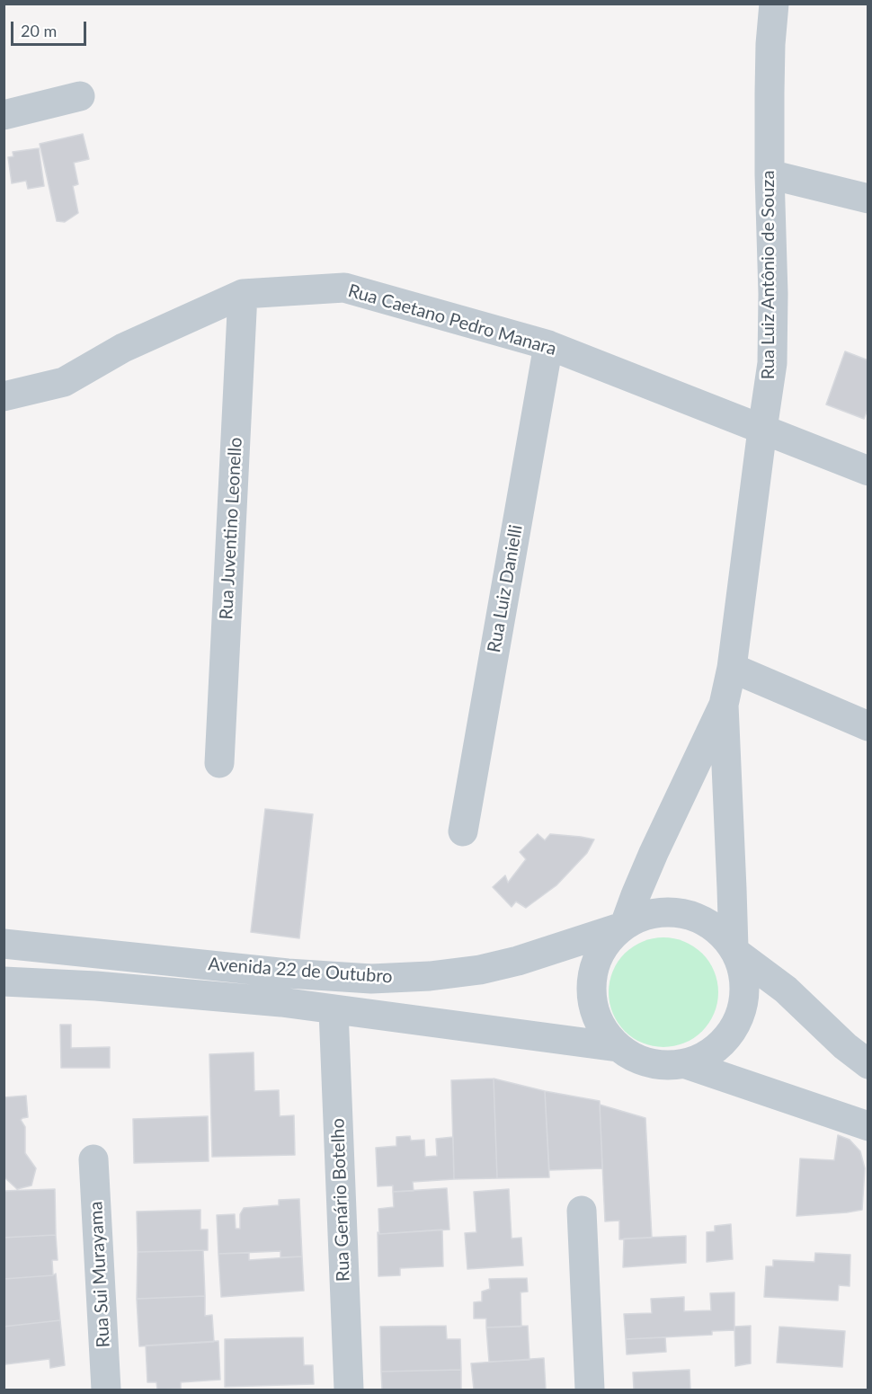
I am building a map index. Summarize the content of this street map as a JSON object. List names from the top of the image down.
{
  "streets": {
    "street": [
      "Rua Luiz Antônio de Souza",
      "Rua Caetano Pedro Manara",
      "Rua Juventino Leonello",
      "Rua Luiz Danielli",
      "Avenida 22 de Outubro",
      "Rua Genário Botelho",
      "Rua Sui Murayama"
    ]
  },
  "crossings": [
    ["Rua Luiz Antônio de Souza", "Rua Caetano Pedro Manara"],
    ["Rua Caetano Pedro Manara", "Rua Juventino Leonello"],
    ["Rua Caetano Pedro Manara", "Rua Luiz Danielli"],
    ["Avenida 22 de Outubro", "Rua Genário Botelho"]
  ],
  "scale_bar": "20 m"
}
